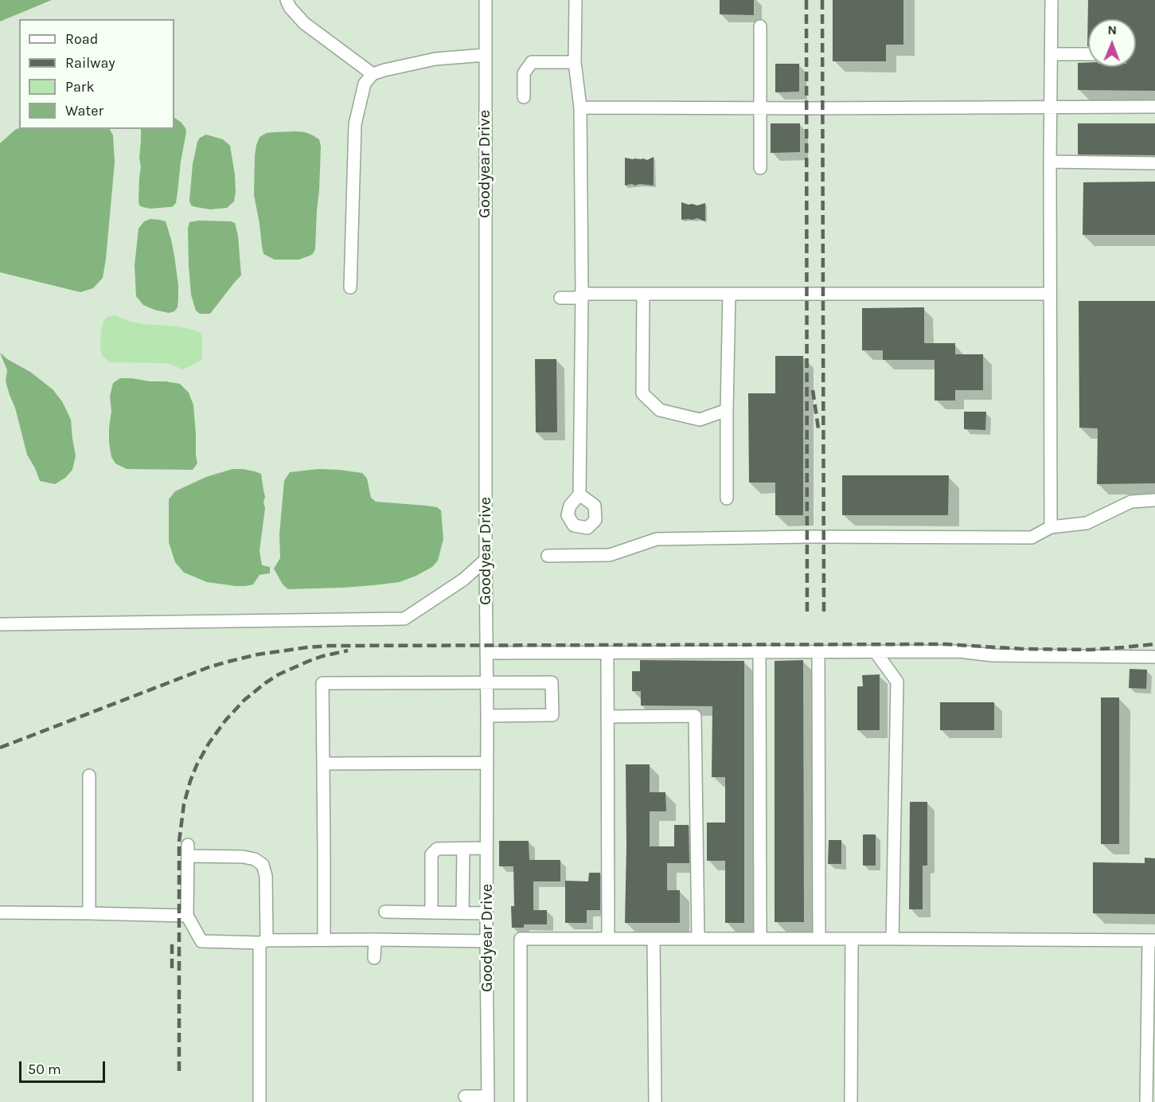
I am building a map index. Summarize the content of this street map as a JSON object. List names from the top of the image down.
{
  "streets": {
    "street": ["Goodyear Drive"]
  },
  "legend": [
    "Road",
    "Railway",
    "Park",
    "Water"
  ],
  "scale_bar": "50 m",
  "north": "top"
}
